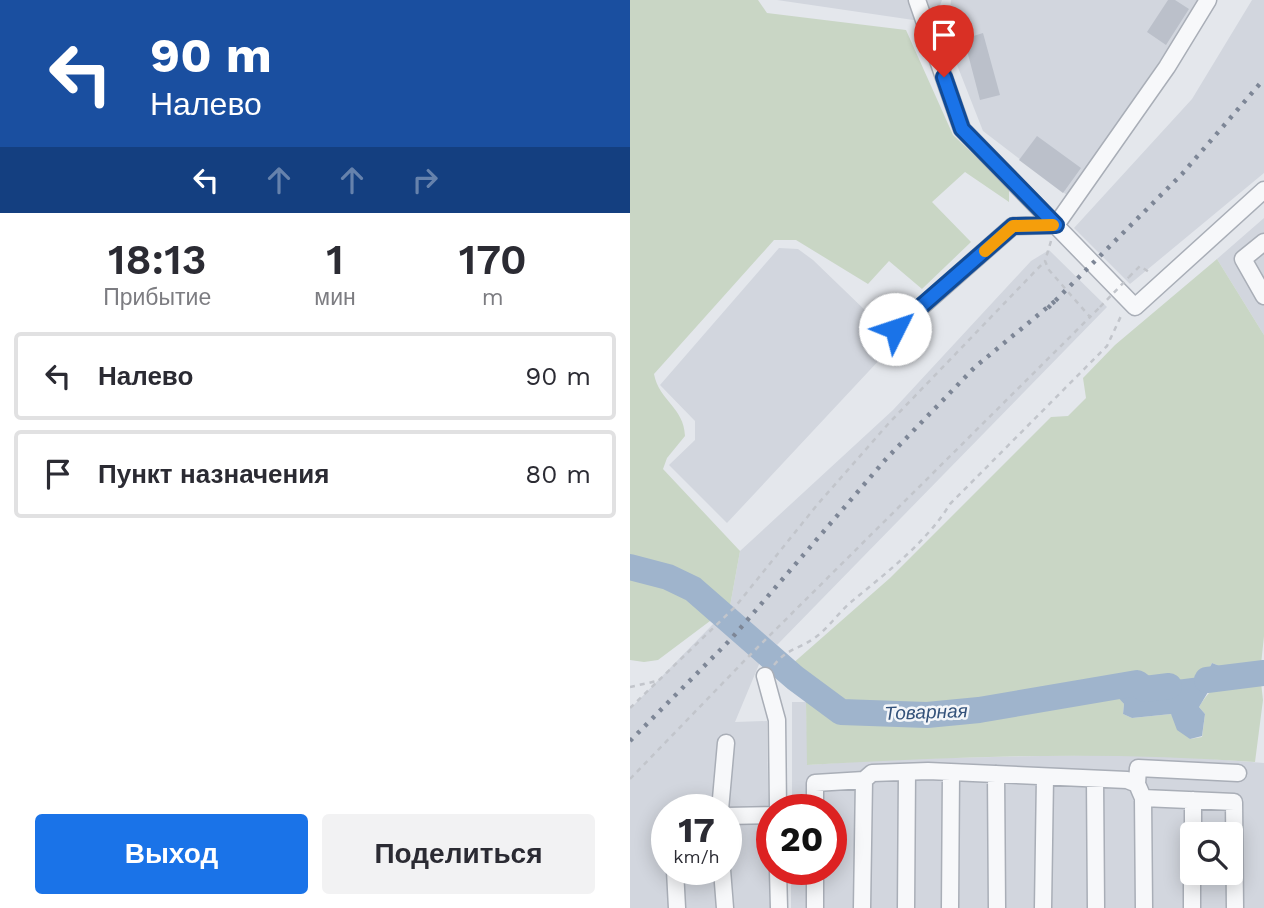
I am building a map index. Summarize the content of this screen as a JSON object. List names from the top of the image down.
{
  "water": ["Товарная"],
  "page": {
    "turn": ["90 m", "Налево"],
    "eta": [
      "18:13",
      "Прибытие",
      "1",
      "мин",
      "170",
      "m"
    ],
    "list": [
      {
        "name": "Налево",
        "value": "90 m"
      },
      {
        "name": "Пункт назначения",
        "value": "80 m"
      }
    ],
    "speed": "17 km/h",
    "limit": "20",
    "buttons": ["Выход", "Поделиться"]
  }
}
